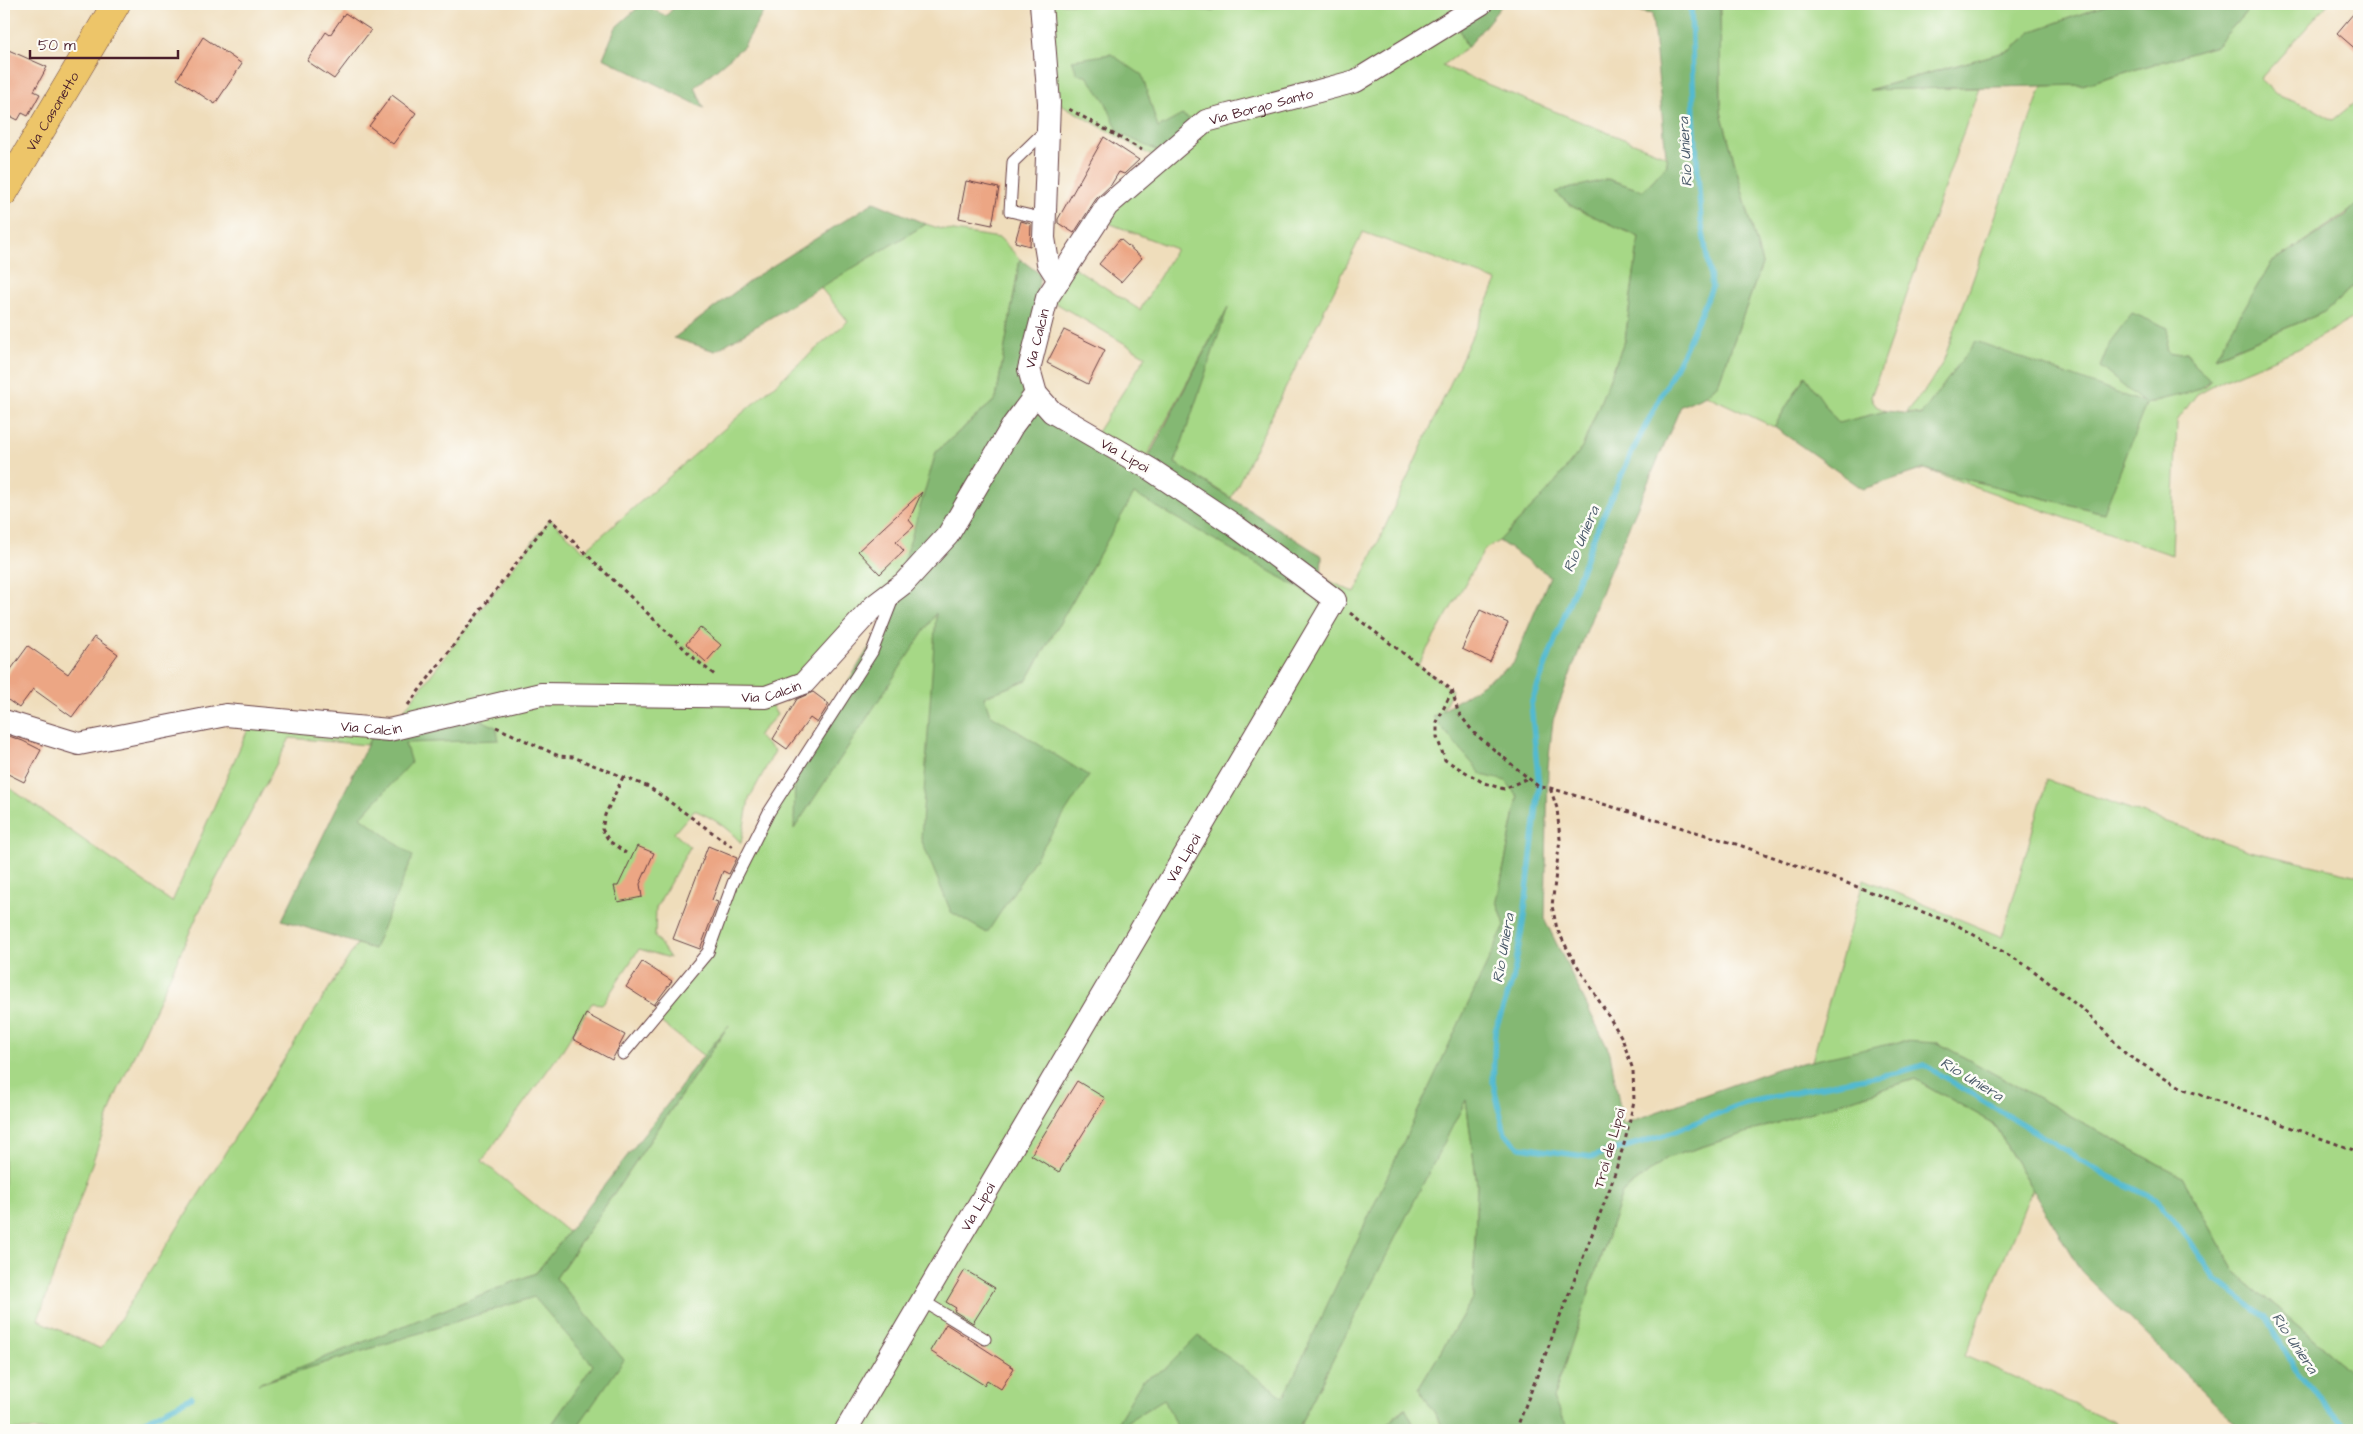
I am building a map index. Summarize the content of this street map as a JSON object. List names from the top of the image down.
{
  "streets": {
    "main road": ["Via Casonetto"],
    "street": ["Via Borgo Santo", "Via Calcin", "Via Lipoi"],
    "path": ["Troi de Lipoi"]
  },
  "crossings": [
    ["Via Borgo Santo", "Via Calcin"],
    ["Via Calcin", "Via Lipoi"]
  ],
  "water": ["Rio Uniera"],
  "scale_bar": "50 m"
}
